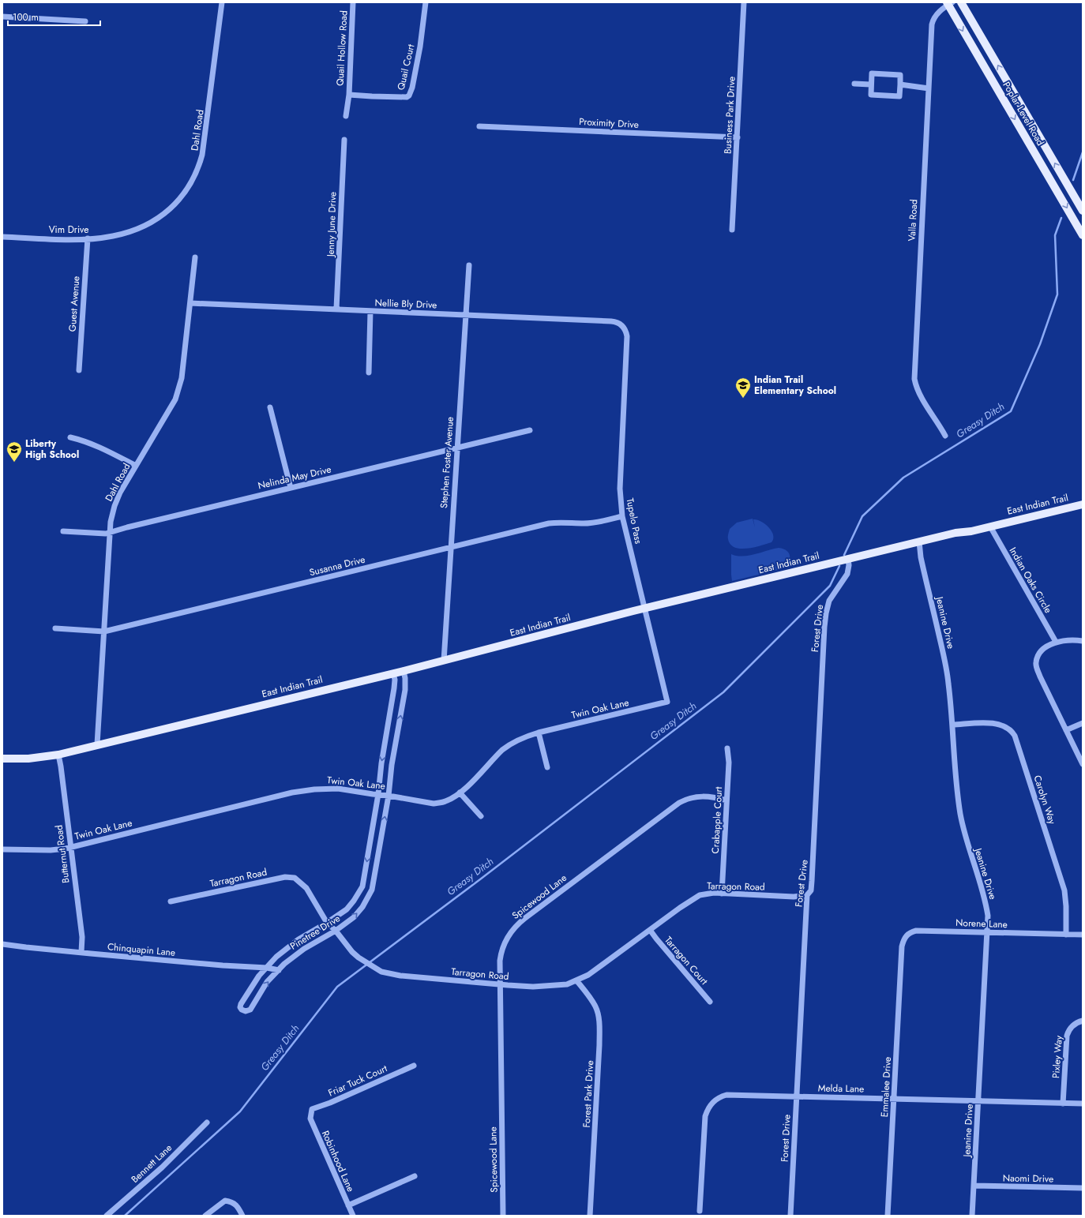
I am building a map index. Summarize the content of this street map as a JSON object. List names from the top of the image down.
{
  "streets": {
    "main road": ["Poplar Level Road", "East Indian Trail"],
    "street": [
      "Quail Hollow Road",
      "Quail Court",
      "Business Park Drive",
      "Proximity Drive",
      "Dahl Road",
      "Valla Road",
      "Jenny June Drive",
      "Vim Drive",
      "Guest Avenue",
      "Nellie Bly Drive",
      "Stephen Foster Avenue",
      "Nelinda May Drive",
      "Tupelo Pass",
      "Susanna Drive",
      "Indian Oaks Circle",
      "Jeanine Drive",
      "Forest Drive",
      "Twin Oak Lane",
      "Carolyn Way",
      "Crabapple Court",
      "Butternut Road",
      "Tarragon Road",
      "Spicewood Lane",
      "Norene Lane",
      "Pinetree Drive",
      "Chinquapin Lane",
      "Tarragon Court",
      "Pixley Way",
      "Friar Tuck Court",
      "Emmalee Drive",
      "Melda Lane",
      "Forest Park Drive",
      "Robinhood Lane",
      "Bennett Lane",
      "Naomi Drive"
    ]
  },
  "crossings": [
    ["Quail Hollow Road", "Quail Court"],
    ["Poplar Level Road", "Valla Road"],
    ["Business Park Drive", "Proximity Drive"],
    ["Dahl Road", "Vim Drive"],
    ["Dahl Road", "Nellie Bly Drive"],
    ["Dahl Road", "Nelinda May Drive"],
    ["Dahl Road", "East Indian Trail"],
    ["Dahl Road", "Susanna Drive"],
    ["Jenny June Drive", "Nellie Bly Drive"],
    ["Vim Drive", "Guest Avenue"],
    ["Nellie Bly Drive", "Stephen Foster Avenue"],
    ["Nellie Bly Drive", "Tupelo Pass"],
    ["Stephen Foster Avenue", "Nelinda May Drive"],
    ["Stephen Foster Avenue", "East Indian Trail"],
    ["Stephen Foster Avenue", "Susanna Drive"],
    ["East Indian Trail", "Tupelo Pass"],
    ["East Indian Trail", "Indian Oaks Circle"],
    ["East Indian Trail", "Jeanine Drive"],
    ["East Indian Trail", "Forest Drive"],
    ["East Indian Trail", "Butternut Road"],
    ["East Indian Trail", "Pinetree Drive"],
    ["Tupelo Pass", "Susanna Drive"],
    ["Tupelo Pass", "Twin Oak Lane"],
    ["Jeanine Drive", "Carolyn Way"],
    ["Jeanine Drive", "Norene Lane"],
    ["Jeanine Drive", "Melda Lane"],
    ["Jeanine Drive", "Naomi Drive"],
    ["Forest Drive", "Tarragon Road"],
    ["Forest Drive", "Melda Lane"],
    ["Twin Oak Lane", "Butternut Road"],
    ["Twin Oak Lane", "Pinetree Drive"],
    ["Carolyn Way", "Norene Lane"],
    ["Crabapple Court", "Tarragon Road"],
    ["Crabapple Court", "Spicewood Lane"],
    ["Butternut Road", "Chinquapin Lane"],
    ["Tarragon Road", "Spicewood Lane"],
    ["Tarragon Road", "Pinetree Drive"],
    ["Tarragon Road", "Tarragon Court"],
    ["Tarragon Road", "Forest Park Drive"],
    ["Norene Lane", "Emmalee Drive"],
    ["Pinetree Drive", "Chinquapin Lane"],
    ["Pixley Way", "Melda Lane"],
    ["Friar Tuck Court", "Robinhood Lane"],
    ["Emmalee Drive", "Melda Lane"]
  ],
  "water": ["Greasy Ditch"],
  "places": {
    "school or university": ["Indian Trail Elementary School", "Liberty High School"]
  },
  "scale_bar": "100 m"
}
